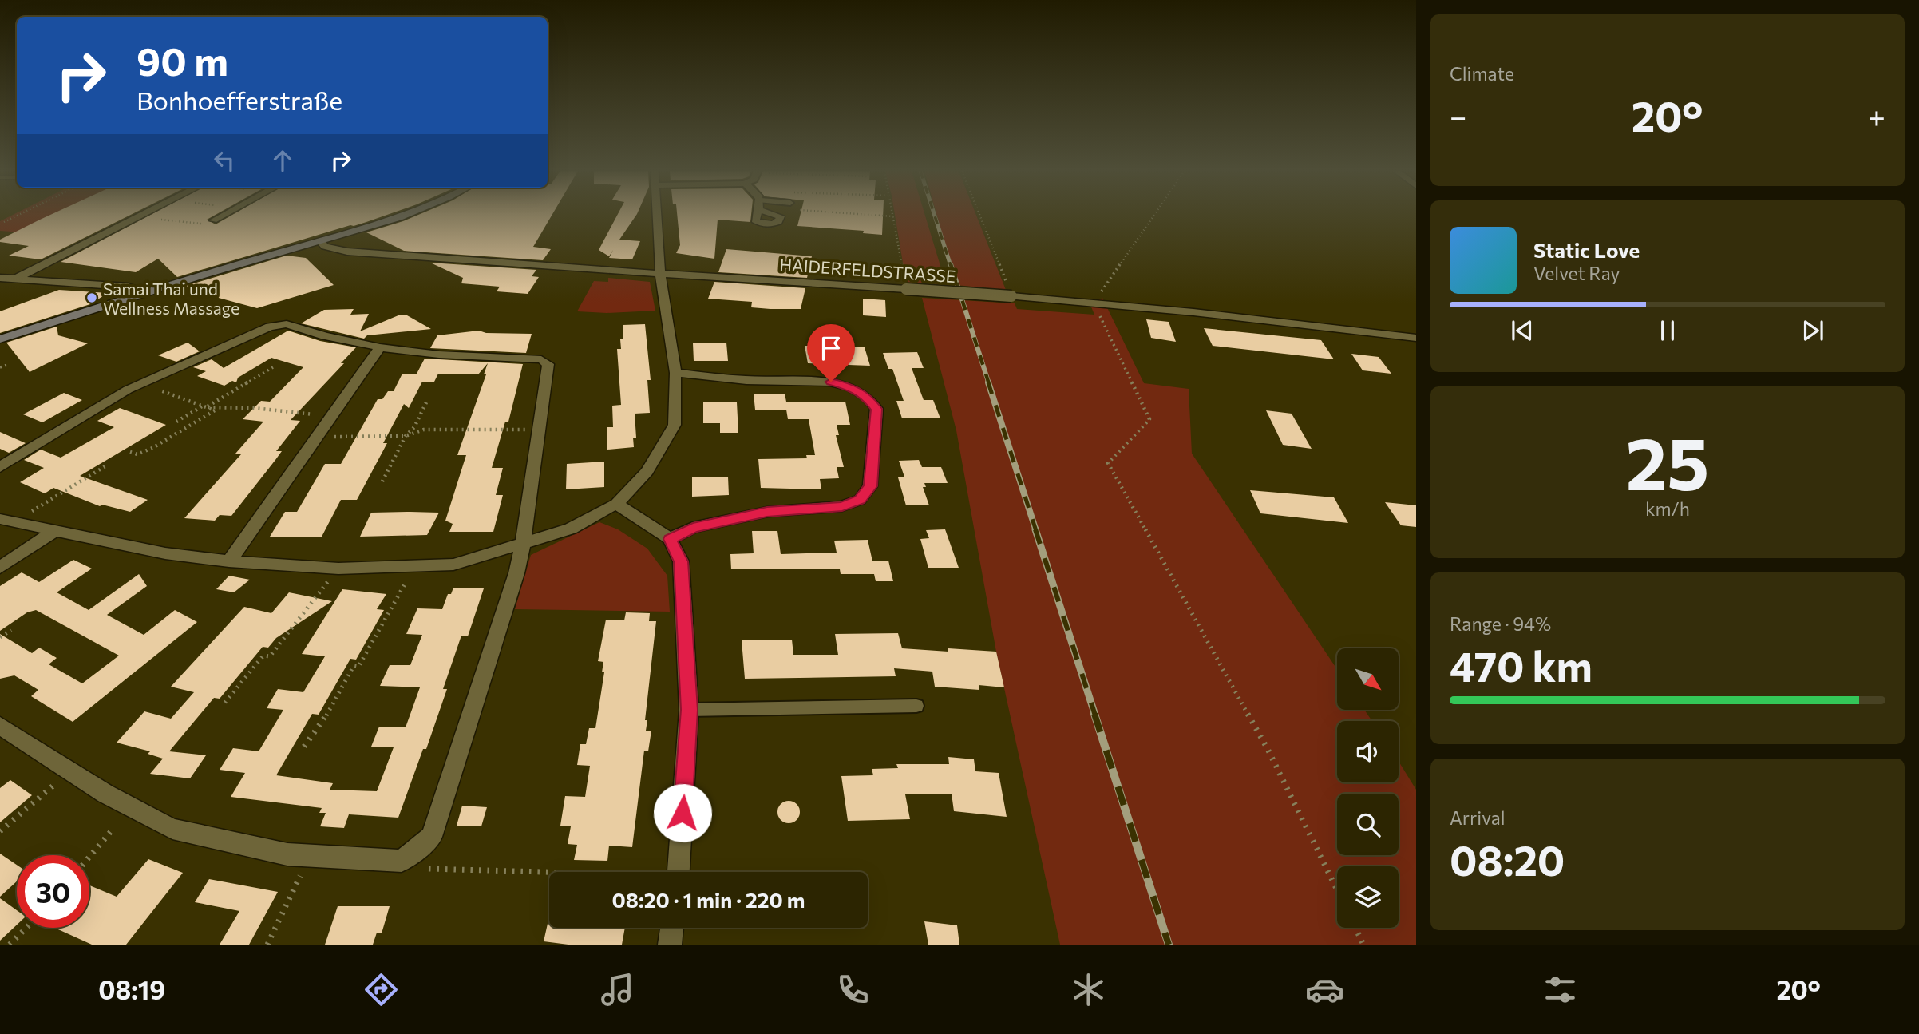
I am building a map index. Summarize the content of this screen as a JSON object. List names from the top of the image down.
{
  "streets": {
    "street": ["HAIDERFELDSTRASSE"]
  },
  "places": ["Samai Thai und Wellness Massage"],
  "north": "bottom right",
  "page": {
    "tile": [
      "Climate",
      ["25", "km/h"],
      ["Range · 94%", "470 km"],
      ["Arrival", "08:20"]
    ],
    "turn": ["90 m", "Bonhoefferstraße"],
    "heat": ["−", "20°", "+"],
    "song": ["Static Love", "Velvet Ray"],
    "limit": "30",
    "trip": "08:20 · 1 min · 220 m",
    "tabs": ["08:19", "20°"]
  }
}
